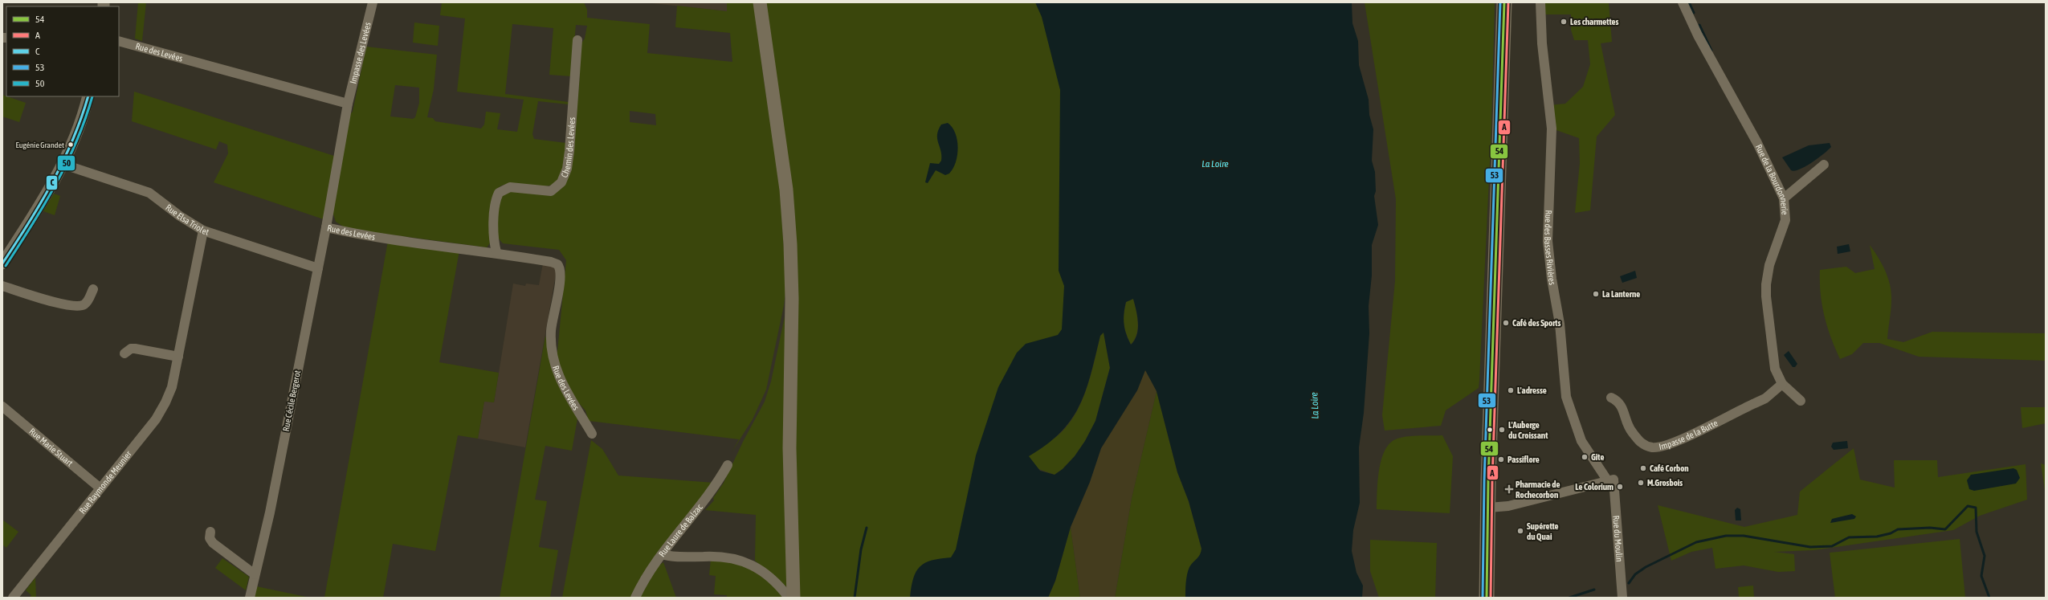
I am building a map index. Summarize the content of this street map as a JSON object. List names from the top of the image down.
{
  "streets": {
    "street": [
      "Rue des Levées",
      "Impasse des Levées",
      "Chemin des Levées",
      "Rue de la Bourdonnerie",
      "Rue Elsa Triolet",
      "Rue des Basses Rivières",
      "Rue Cécile Bergerot",
      "Impasse de la Butte",
      "Rue Marie Stuart",
      "Rue Raymonde Meunier",
      "Rue Laure de Balzac",
      "Rue du Moulin"
    ]
  },
  "crossings": [
    ["Rue des Levées", "Impasse des Levées"],
    ["Rue des Levées", "Chemin des Levées"],
    ["Rue des Levées", "Rue Cécile Bergerot"],
    ["Rue de la Bourdonnerie", "Impasse de la Butte"],
    ["Rue Elsa Triolet", "Rue Cécile Bergerot"],
    ["Rue Elsa Triolet", "Rue Raymonde Meunier"],
    ["Rue des Basses Rivières", "Rue du Moulin"],
    ["Rue Marie Stuart", "Rue Raymonde Meunier"]
  ],
  "water": ["La Loire"],
  "places": {
    "other": [
      "Les charmettes",
      "Eugénie Grandet",
      "La Lanterne",
      "Café des Sports",
      "L'adresse",
      "L'Auberge du Croissant",
      "Gîte",
      "Passiflore",
      "Café Corbon",
      "M.Grosbois",
      "Le Colorium",
      "Supérette du Quai"
    ],
    "health": ["Pharmacie de Rochecorbon"]
  },
  "lines": [
    "transit line 54",
    "transit line A",
    "transit line 53",
    "transit line C",
    "transit line 50"
  ],
  "legend": [
    "54",
    "A",
    "C",
    "53",
    "50"
  ]
}
